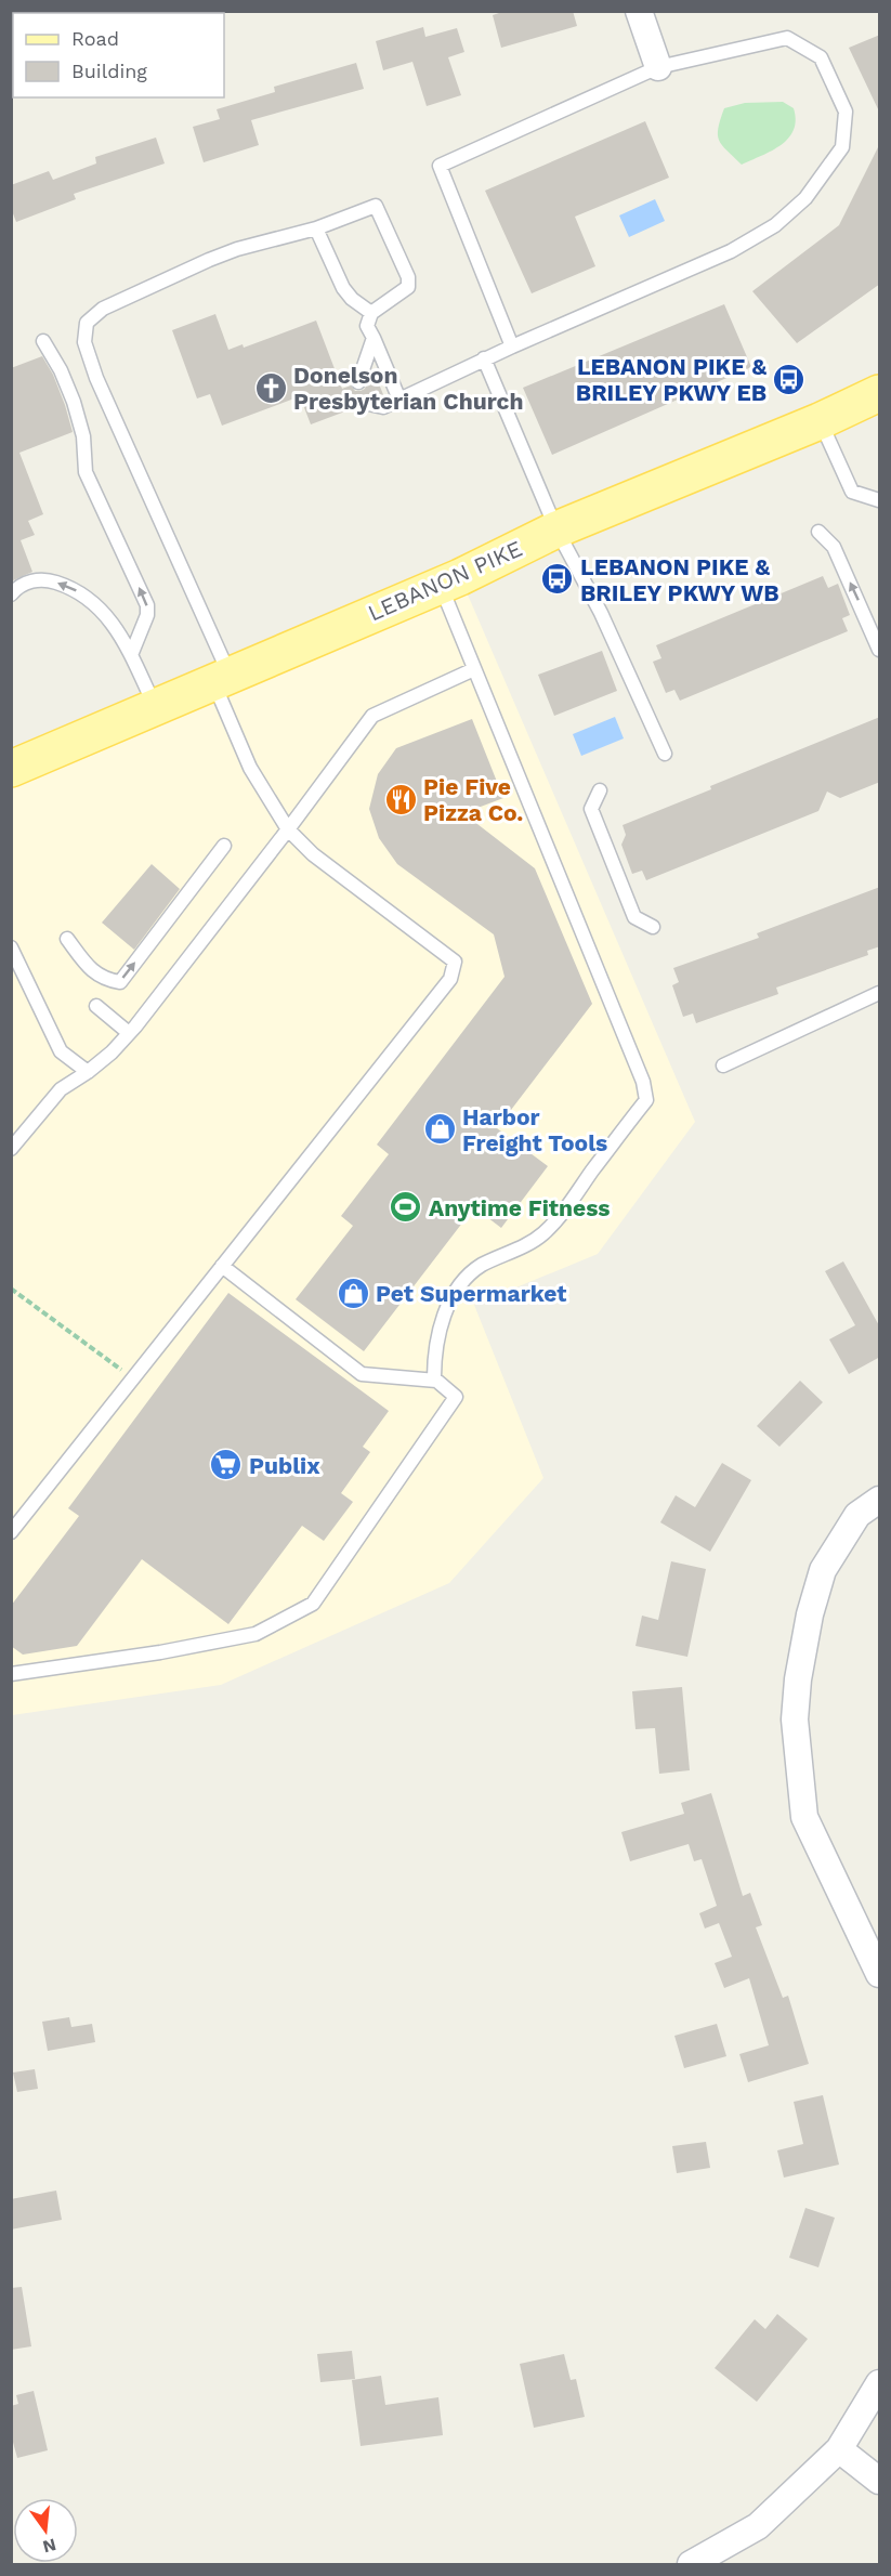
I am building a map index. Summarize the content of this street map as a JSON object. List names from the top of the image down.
{
  "streets": {
    "main road": ["LEBANON PIKE"]
  },
  "places": {
    "bus stop": ["LEBANON PIKE & BRILEY PKWY EB", "LEBANON PIKE & BRILEY PKWY WB"],
    "church": ["Donelson Presbyterian Church"],
    "restaurant": ["Pie Five Pizza Co."],
    "shop": ["Harbor Freight Tools", "Pet Supermarket"],
    "sports": ["Anytime Fitness"],
    "supermarket": ["Publix"]
  },
  "legend": ["Road", "Building"],
  "north": "bottom"
}
